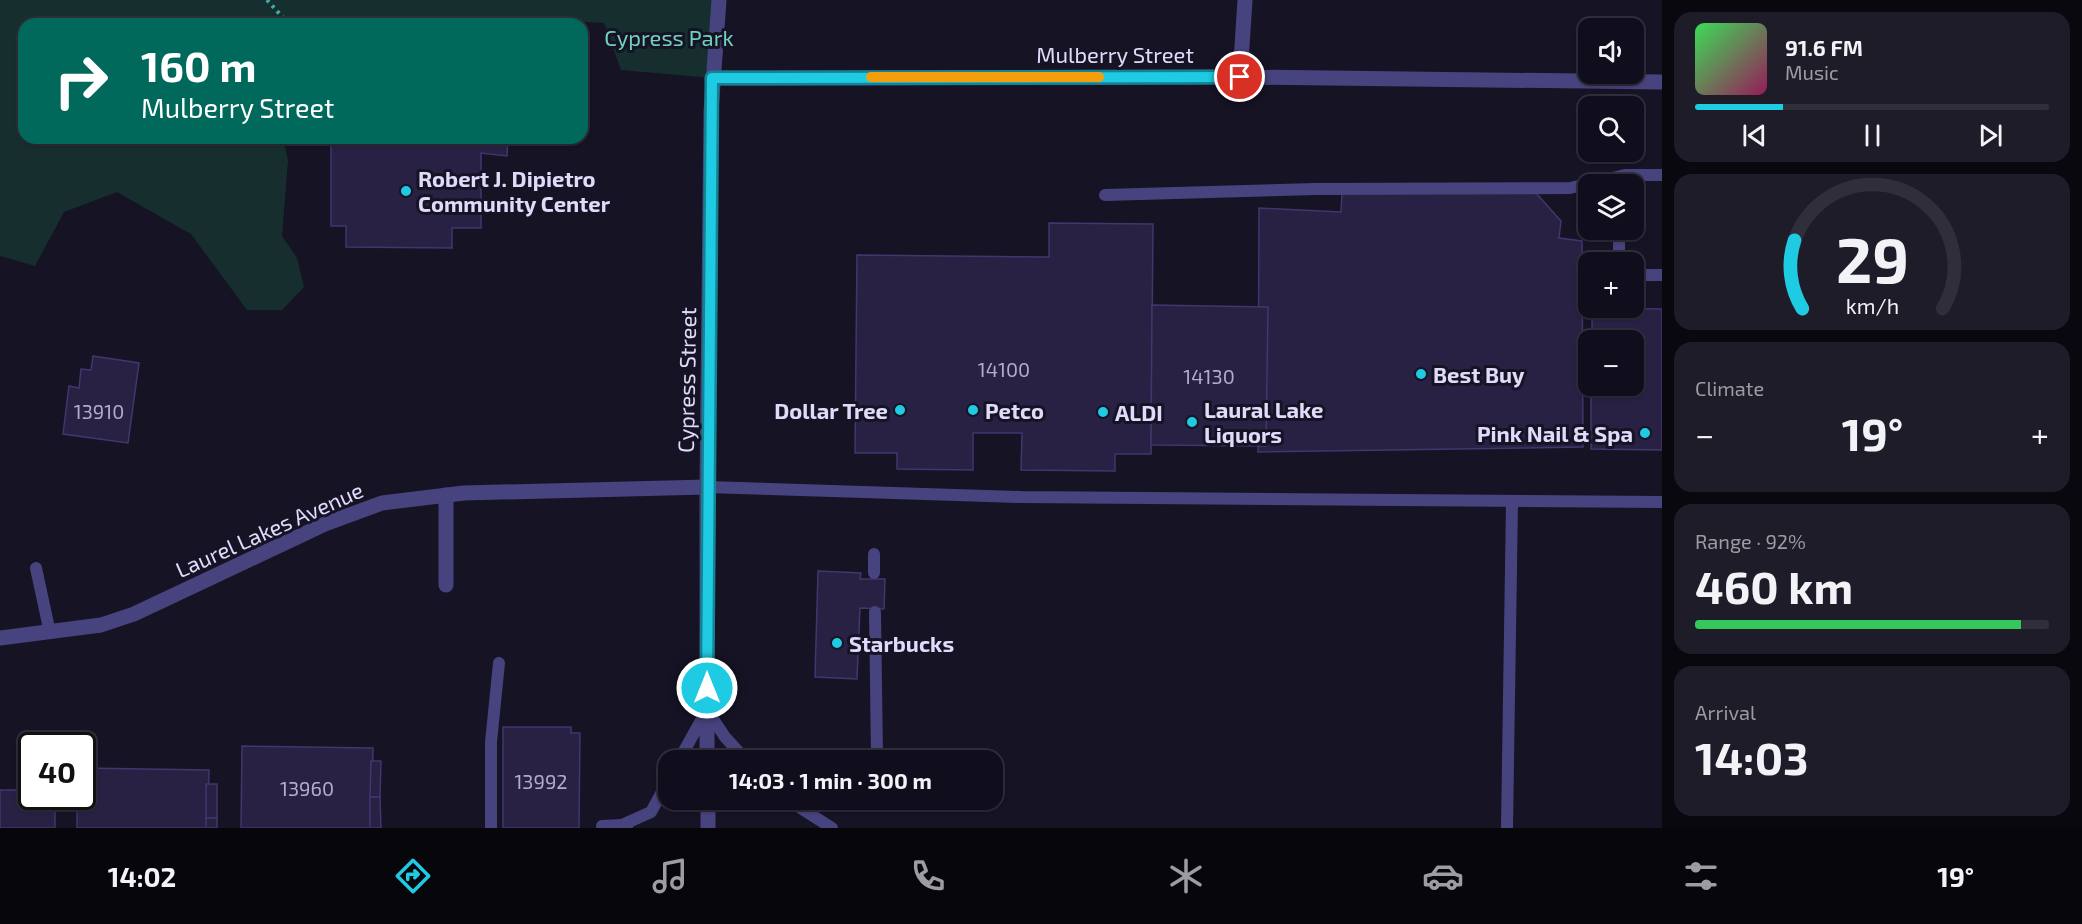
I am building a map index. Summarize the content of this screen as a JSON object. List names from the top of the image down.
{
  "streets": {
    "street": ["Mulberry Street", "Cypress Street", "Laurel Lakes Avenue"]
  },
  "crossings": [
    ["Mulberry Street", "Cypress Street"],
    ["Cypress Street", "Laurel Lakes Avenue"]
  ],
  "parks": ["Cypress Park"],
  "places": [
    "Robert J. Dipietro Community Center",
    "Best Buy",
    "Dollar Tree",
    "Petco",
    "ALDI",
    "Laural Lake Liquors",
    "Pink Nail & Spa",
    "Starbucks"
  ],
  "house_numbers": [
    "14100",
    "14130",
    "13910",
    "13992",
    "13960"
  ],
  "page": {
    "map_buttons": ["+", "−"],
    "turn": ["160 m", "Mulberry Street"],
    "song": ["91.6 FM", "Music"],
    "tile": [
      "Climate",
      ["Range · 92%", "460 km"],
      ["Arrival", "14:03"]
    ],
    "heat": ["−", "19°", "+"],
    "limit": "40",
    "trip": "14:03 · 1 min · 300 m",
    "tabs": ["14:02", "19°"],
    "gauge": ["29", "km/h"]
  }
}
